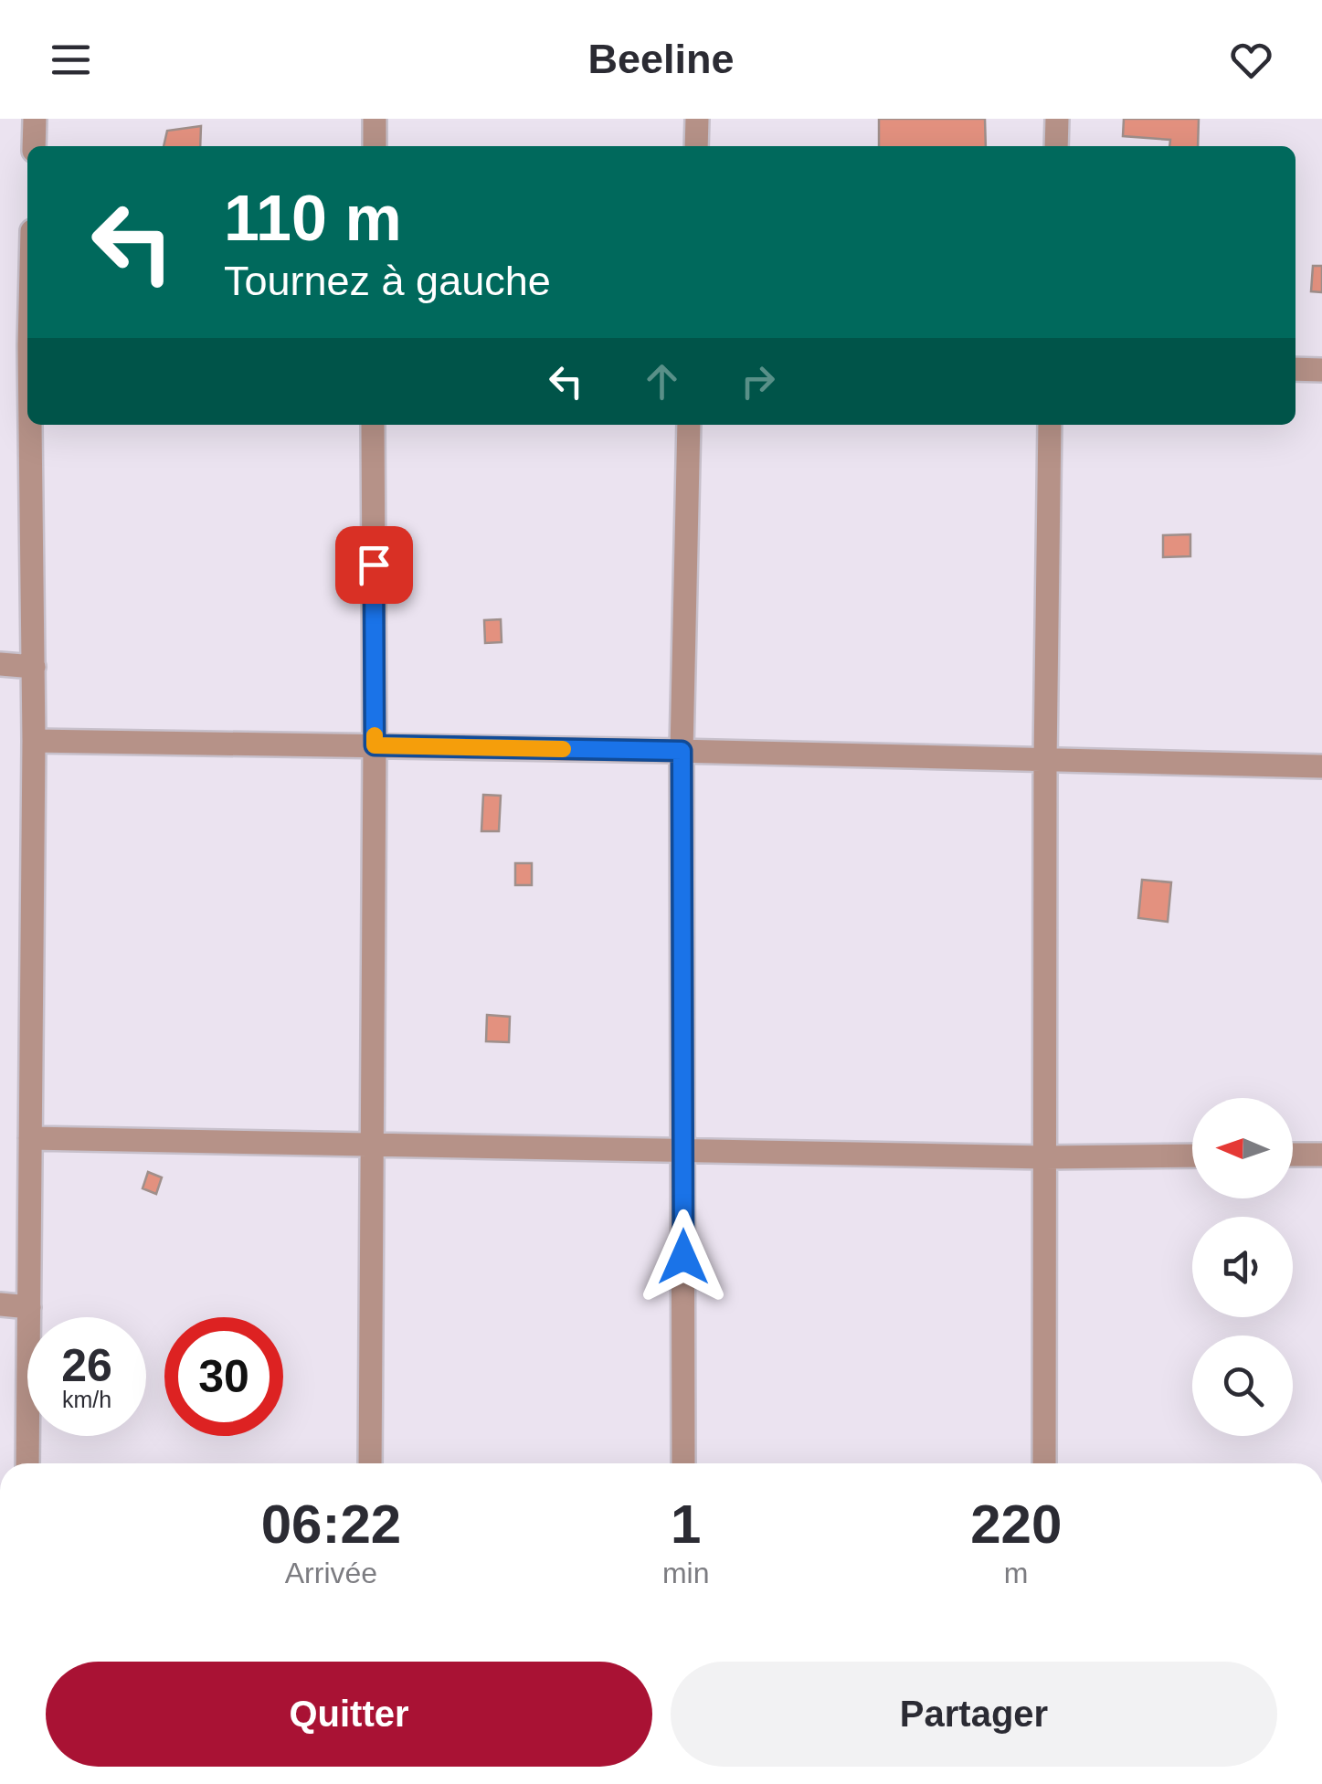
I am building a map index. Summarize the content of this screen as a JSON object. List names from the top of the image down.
{
  "north": "left",
  "page": {
    "header": "Beeline",
    "turn": ["110 m", "Tournez à gauche"],
    "speed": "26 km/h",
    "limit": "30",
    "eta": [
      "06:22",
      "Arrivée",
      "1",
      "min",
      "220",
      "m"
    ],
    "buttons": ["Quitter", "Partager"]
  }
}
